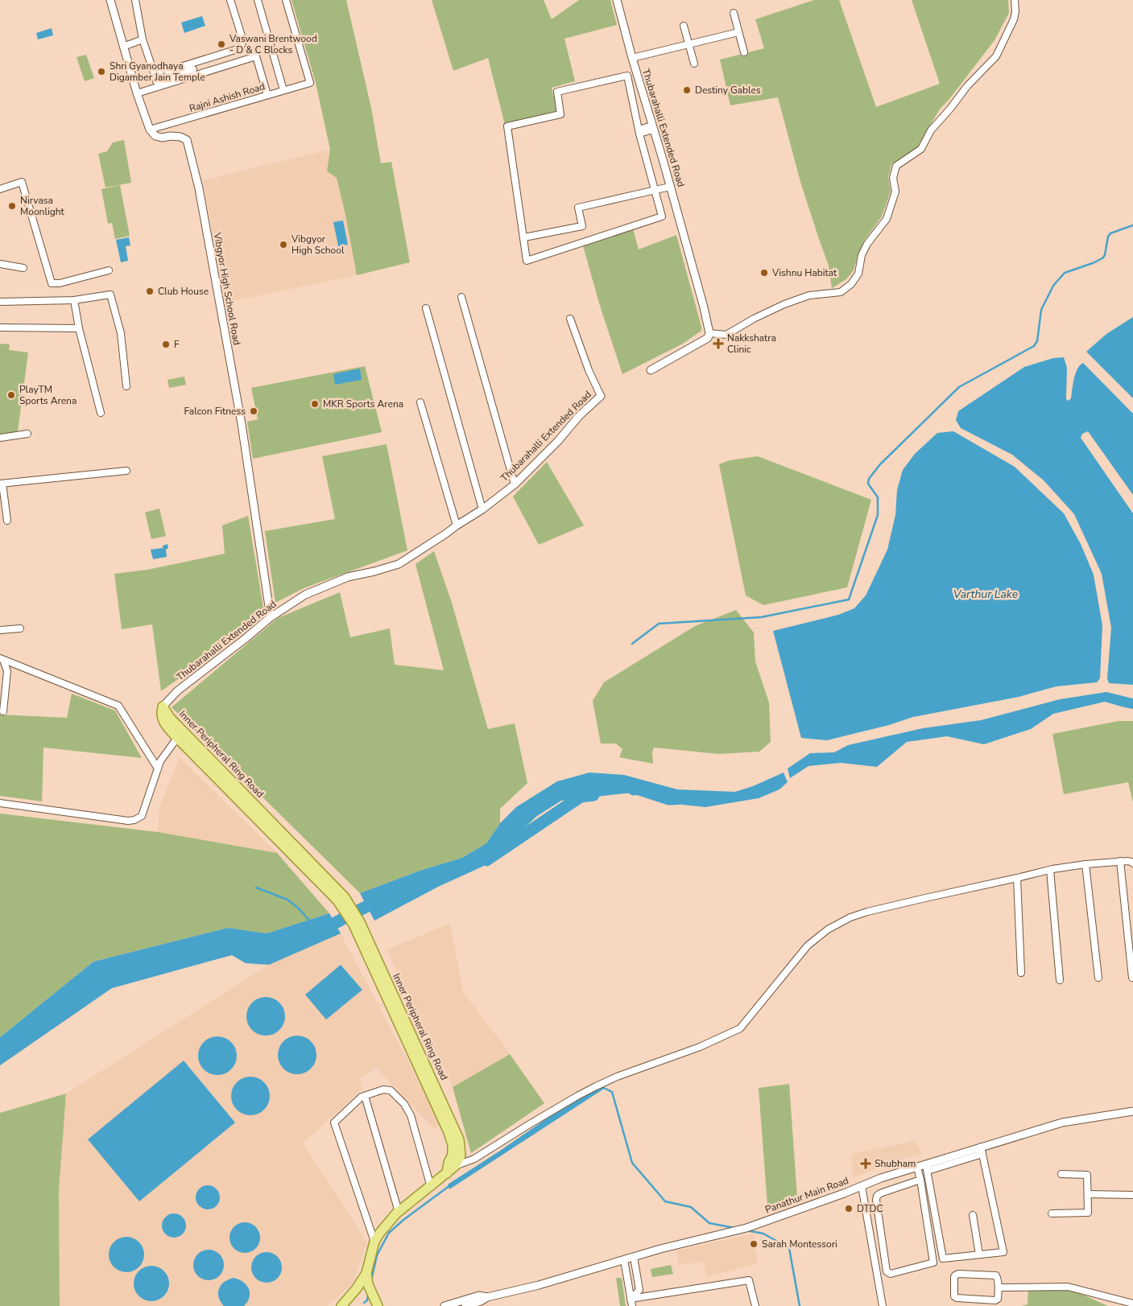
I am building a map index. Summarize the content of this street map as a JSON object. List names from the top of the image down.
{
  "streets": {
    "main road": ["Inner Peripheral Ring Road"],
    "street": [
      "Rajni Ashish Road",
      "Thubarahalli Extended Road",
      "Vibgyor High School Road",
      "Panathur Main Road"
    ]
  },
  "crossings": [
    ["Rajni Ashish Road", "Vibgyor High School Road"],
    ["Thubarahalli Extended Road", "Vibgyor High School Road"],
    ["Thubarahalli Extended Road", "Inner Peripheral Ring Road"]
  ],
  "water": ["Varthur Lake"],
  "places": {
    "other": [
      "Vaswani Brentwood - D & C Blocks",
      "Shri Gyanodhaya Digamber Jain Temple",
      "Destiny Gables",
      "Nirvasa Moonlight",
      "Vibgyor High School",
      "Vishnu Habitat",
      "Club House",
      "F",
      "PlayTM Sports Arena",
      "MKR Sports Arena",
      "Falcon Fitness",
      "DTDC",
      "Sarah Montessori"
    ],
    "health": ["Nakkshatra Clinic", "Shubham"]
  }
}
